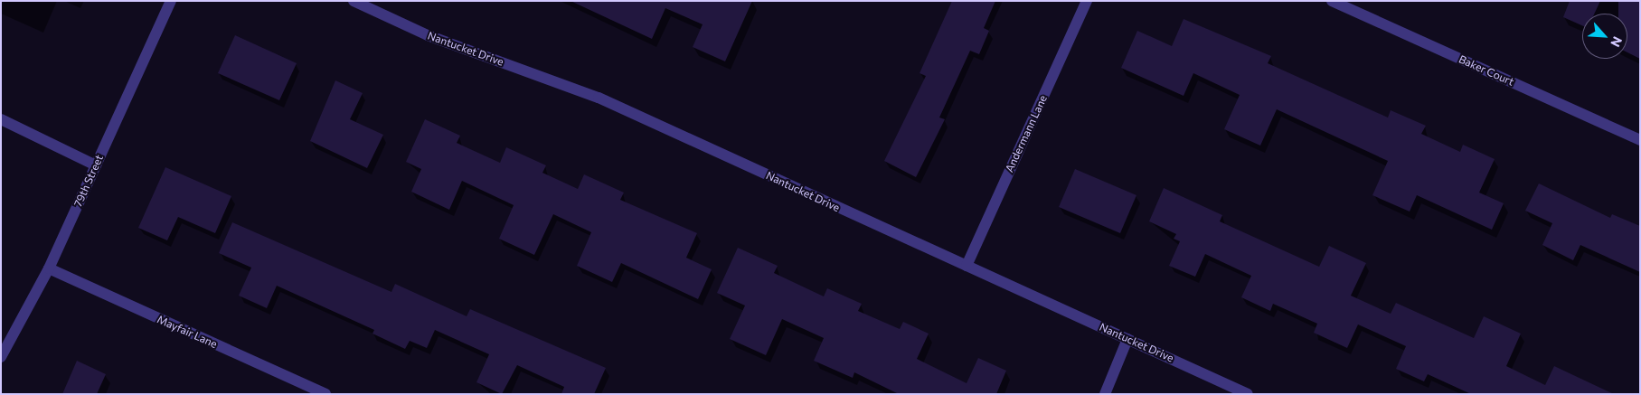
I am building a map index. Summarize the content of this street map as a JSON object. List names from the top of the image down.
{
  "streets": {
    "street": [
      "Nantucket Drive",
      "Baker Court",
      "Andermann Lane",
      "79th Street",
      "Mayfair Lane"
    ]
  },
  "crossings": [
    ["Nantucket Drive", "Andermann Lane"],
    ["79th Street", "Mayfair Lane"]
  ],
  "north": "bottom right"
}
